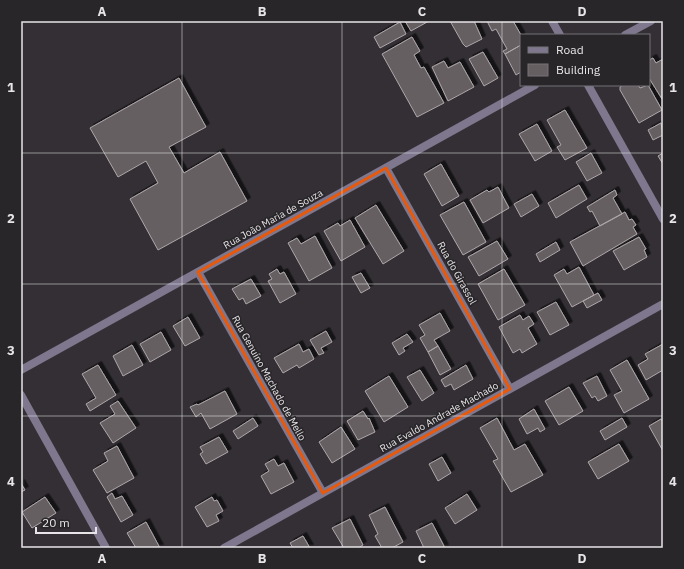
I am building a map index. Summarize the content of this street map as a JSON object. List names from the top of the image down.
{
  "streets": {
    "street": [
      "Rua João Maria de Souza",
      "Rua do Girassol",
      "Rua Genuíno Machado de Mello",
      "Rua Evaldo Andrade Machado"
    ]
  },
  "crossings": [
    ["Rua João Maria de Souza", "Rua do Girassol"],
    ["Rua João Maria de Souza", "Rua Genuíno Machado de Mello"],
    ["Rua do Girassol", "Rua Evaldo Andrade Machado"],
    ["Rua Genuíno Machado de Mello", "Rua Evaldo Andrade Machado"]
  ],
  "legend": ["Road", "Building"],
  "scale_bar": "20 m",
  "grid": {
    "columns": [
      "A",
      "B",
      "C",
      "D"
    ],
    "rows": [
      "1",
      "2",
      "3",
      "4"
    ]
  }
}
